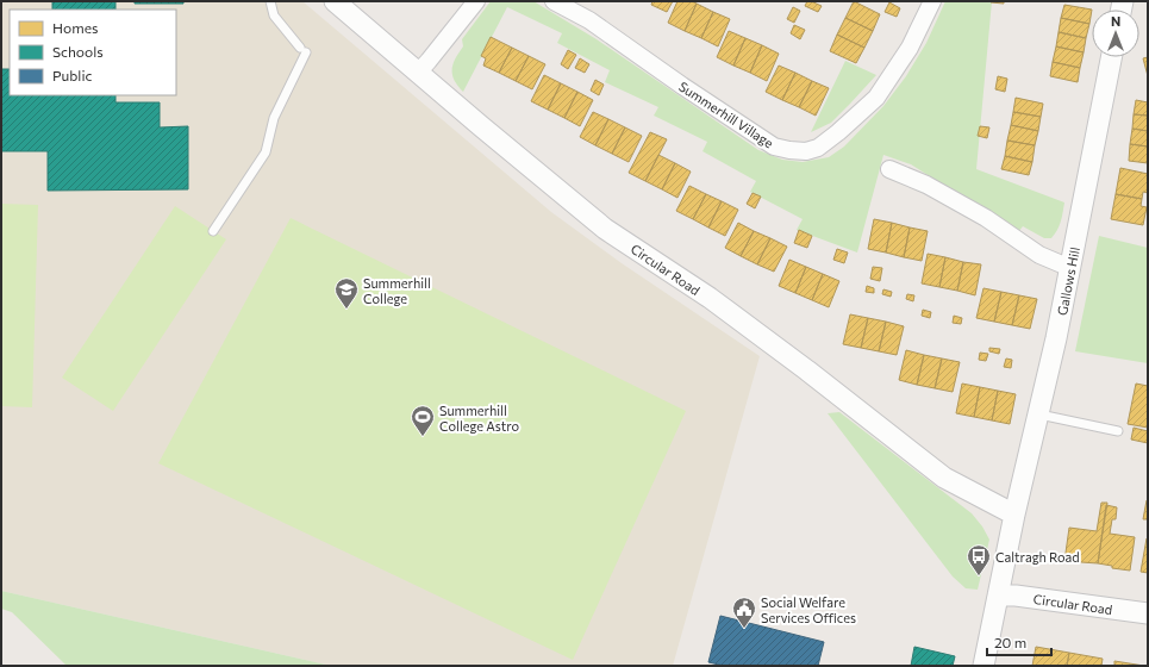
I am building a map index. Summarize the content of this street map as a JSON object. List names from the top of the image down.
{
  "streets": {
    "street": ["Summerhill Village", "Circular Road", "Gallows Hill"]
  },
  "crossings": [
    ["Circular Road", "Gallows Hill"]
  ],
  "places": {
    "school or university": ["Summerhill College"],
    "sports": ["Summerhill College Astro"],
    "bus stop": ["Caltragh Road"],
    "public building": ["Social Welfare Services Offices"]
  },
  "legend": ["Homes", "Schools", "Public"],
  "scale_bar": "20 m",
  "north": "top"
}
